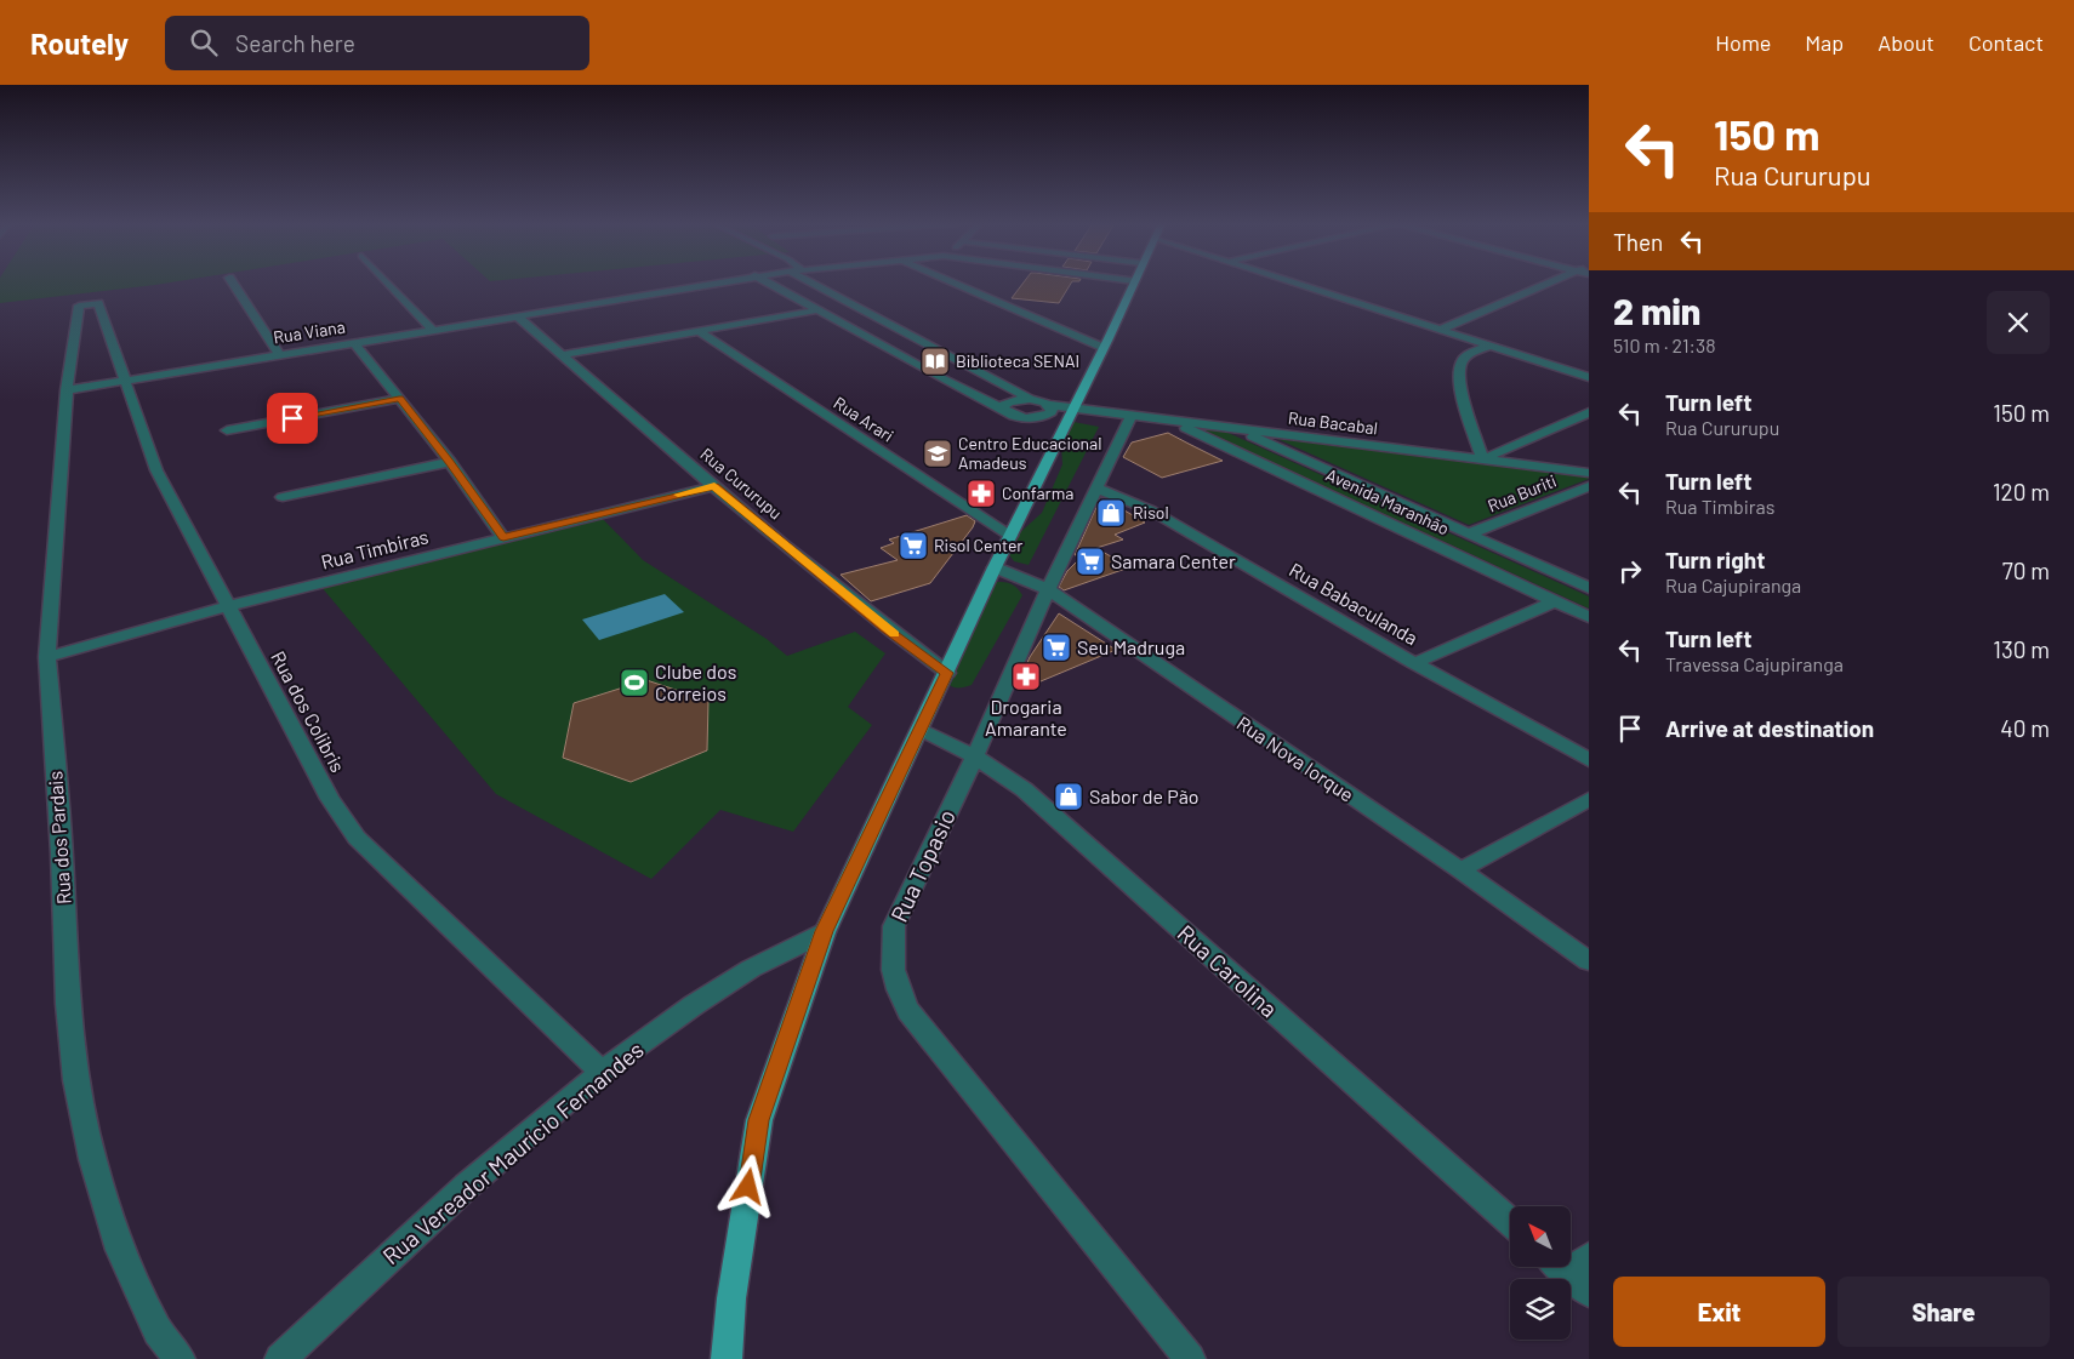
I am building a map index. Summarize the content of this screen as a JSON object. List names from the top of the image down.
{
  "streets": {
    "street": [
      "Rua Viana",
      "Rua Arari",
      "Rua Bacabal",
      "Rua Cururupu",
      "Rua Buriti",
      "Avenida Maranhão",
      "Rua Timbiras",
      "Rua Babaculanda",
      "Rua dos Colibris",
      "Rua Nova Iorque",
      "Rua dos Pardais",
      "Rua Topasio",
      "Rua Carolina",
      "Rua Vereador Maurício Fernandes"
    ]
  },
  "crossings": [
    ["Rua Viana", "Rua Cururupu"],
    ["Rua Viana", "Rua dos Colibris"],
    ["Rua Viana", "Rua dos Pardais"],
    ["Rua Bacabal", "Avenida Maranhão"],
    ["Rua Bacabal", "Rua Topasio"],
    ["Rua Cururupu", "Rua Timbiras"],
    ["Rua Buriti", "Avenida Maranhão"],
    ["Rua Timbiras", "Rua dos Colibris"],
    ["Rua Timbiras", "Rua dos Pardais"],
    ["Rua Babaculanda", "Rua Topasio"],
    ["Rua dos Colibris", "Rua dos Pardais"],
    ["Rua dos Colibris", "Rua Vereador Maurício Fernandes"],
    ["Rua Nova Iorque", "Rua Topasio"],
    ["Rua Topasio", "Rua Carolina"]
  ],
  "places": {
    "library": ["Biblioteca SENAI"],
    "school or university": ["Centro Educacional Amadeus"],
    "pharmacy": ["Confarma", "Drogaria Amarante"],
    "shop": ["Risol", "Sabor de Pão"],
    "supermarket": ["Risol Center", "Samara Center", "Seu Madruga"],
    "sports": ["Clube dos Correios"]
  },
  "north": "top left",
  "page": {
    "header": "Routely",
    "search": "Search here",
    "nav": [
      "Home",
      "Map",
      "About",
      "Contact"
    ],
    "turn": ["150 m", "Rua Cururupu"],
    "then": "Then",
    "heading": ["2 min", "510 m · 21:38"],
    "list": [
      {
        "name": "Turn left",
        "note": "Rua Cururupu",
        "value": "150 m"
      },
      {
        "name": "Turn left",
        "note": "Rua Timbiras",
        "value": "120 m"
      },
      {
        "name": "Turn right",
        "note": "Rua Cajupiranga",
        "value": "70 m"
      },
      {
        "name": "Turn left",
        "note": "Travessa Cajupiranga",
        "value": "130 m"
      },
      {
        "name": "Arrive at destination",
        "value": "40 m"
      }
    ],
    "buttons": ["Exit", "Share"]
  }
}
